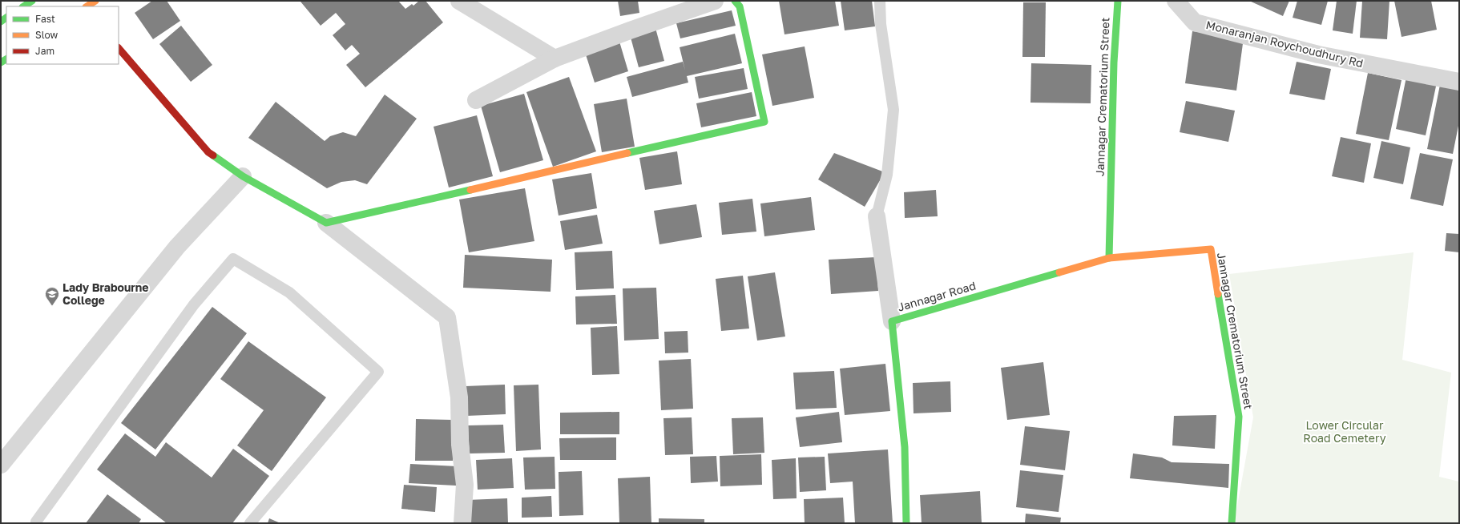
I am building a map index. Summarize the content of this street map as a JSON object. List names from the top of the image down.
{
  "streets": {
    "street": ["Monaranjan Roychoudhury Rd", "Jannagar Crematorium Street", "Jannagar Road"]
  },
  "crossings": [
    ["Jannagar Crematorium Street", "Jannagar Road"]
  ],
  "parks": ["Lower Circular Road Cemetery"],
  "places": {
    "school or university": ["Lady Brabourne College"]
  },
  "legend": ["Fast", "Slow", "Jam"]
}
